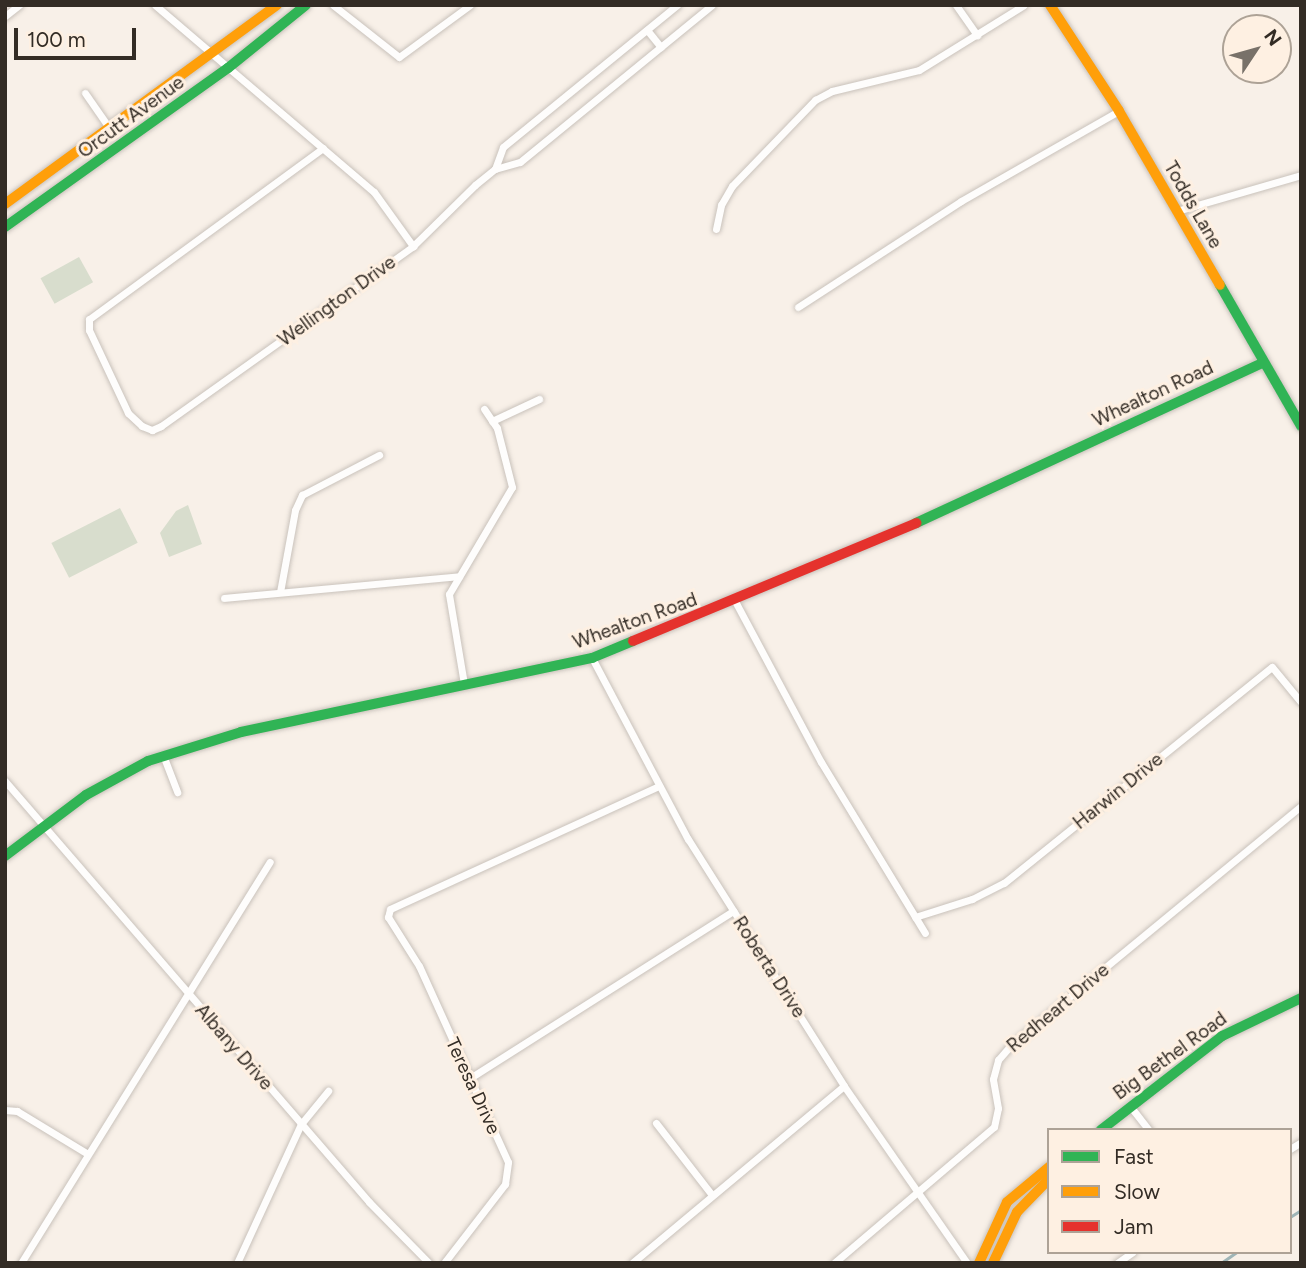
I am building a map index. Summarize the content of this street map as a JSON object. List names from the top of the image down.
{
  "streets": {
    "main road": [
      "Orcutt Avenue",
      "Todds Lane",
      "Whealton Road",
      "Big Bethel Road"
    ],
    "street": [
      "Wellington Drive",
      "Harwin Drive",
      "Roberta Drive",
      "Redheart Drive",
      "Albany Drive",
      "Teresa Drive"
    ]
  },
  "crossings": [
    ["Todds Lane", "Whealton Road"],
    ["Whealton Road", "Roberta Drive"],
    ["Whealton Road", "Albany Drive"],
    ["Roberta Drive", "Redheart Drive"],
    ["Roberta Drive", "Teresa Drive"]
  ],
  "legend": ["Fast", "Slow", "Jam"],
  "scale_bar": "100 m",
  "north": "top right"
}
